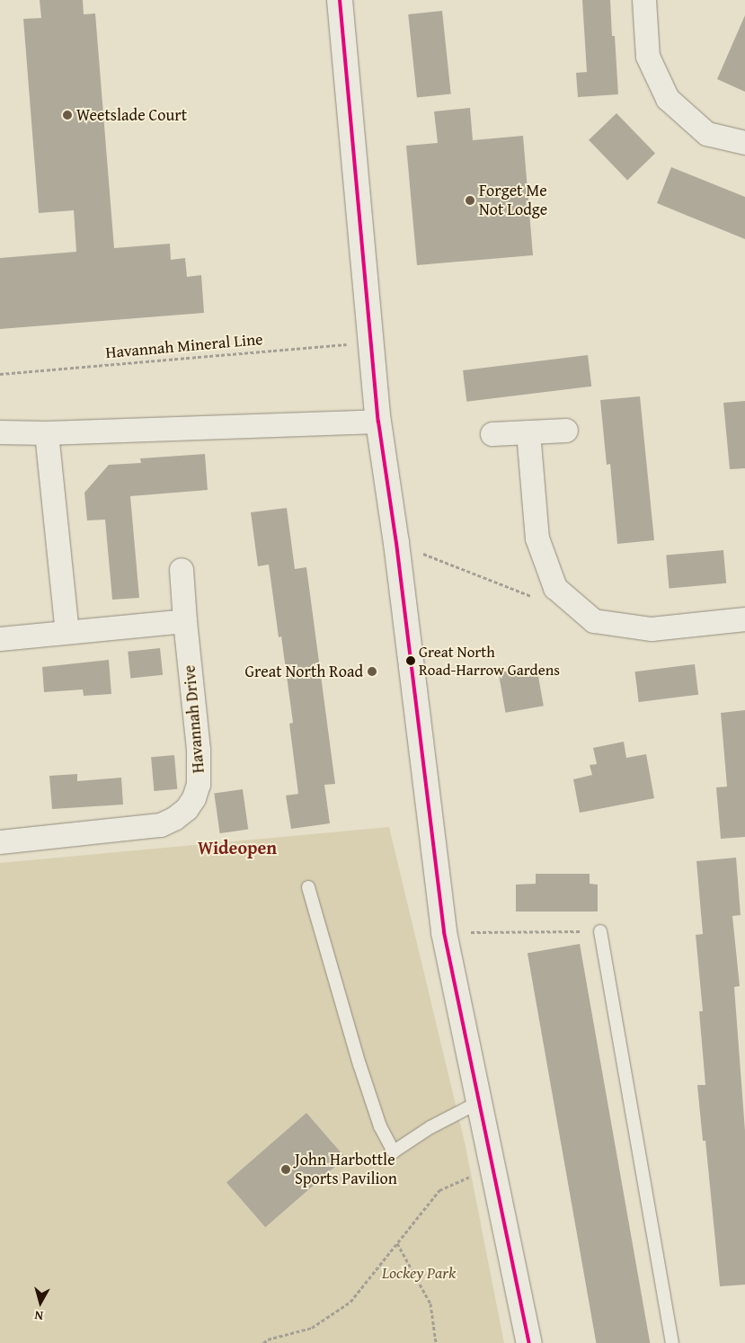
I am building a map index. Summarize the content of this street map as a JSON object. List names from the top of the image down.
{
  "streets": {
    "street": ["Havannah Drive"],
    "path": ["Havannah Mineral Line"]
  },
  "districts": ["Wideopen"],
  "parks": ["Lockey Park"],
  "places": [
    "Weetslade Court",
    "Forget Me Not Lodge",
    "Great North Road-Harrow Gardens",
    "Great North Road",
    "John Harbottle Sports Pavilion"
  ],
  "north": "bottom"
}
